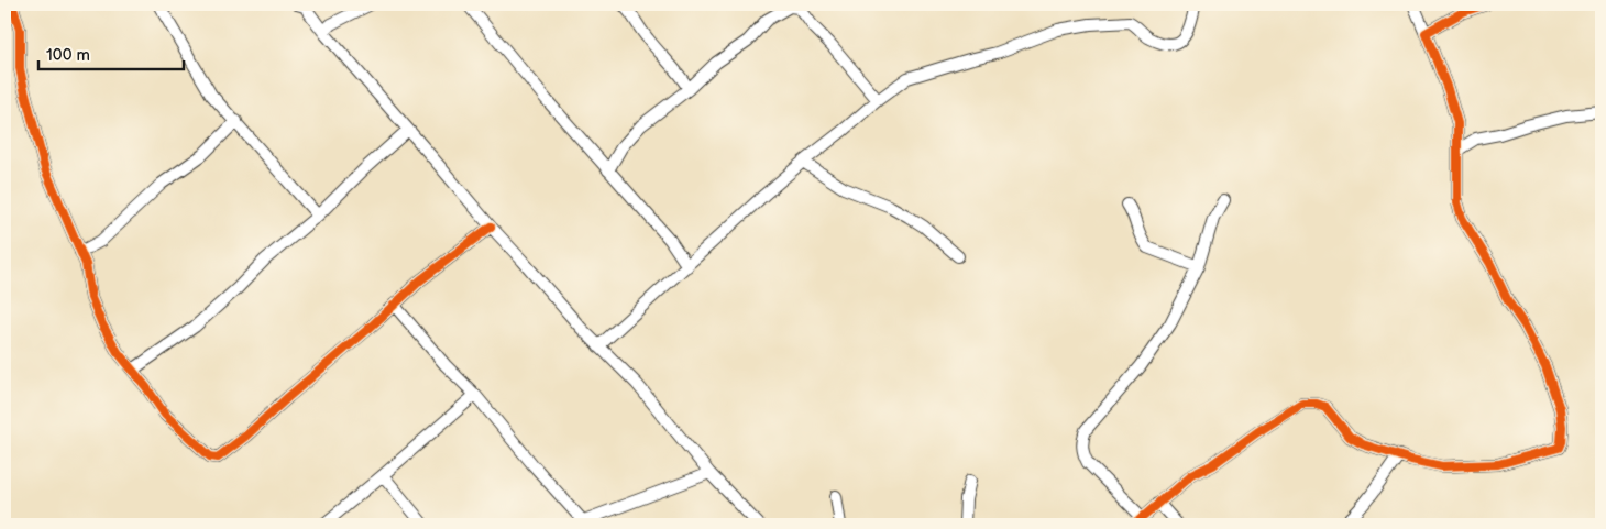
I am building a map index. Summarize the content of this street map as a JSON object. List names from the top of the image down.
{
  "scale_bar": "100 m"
}
